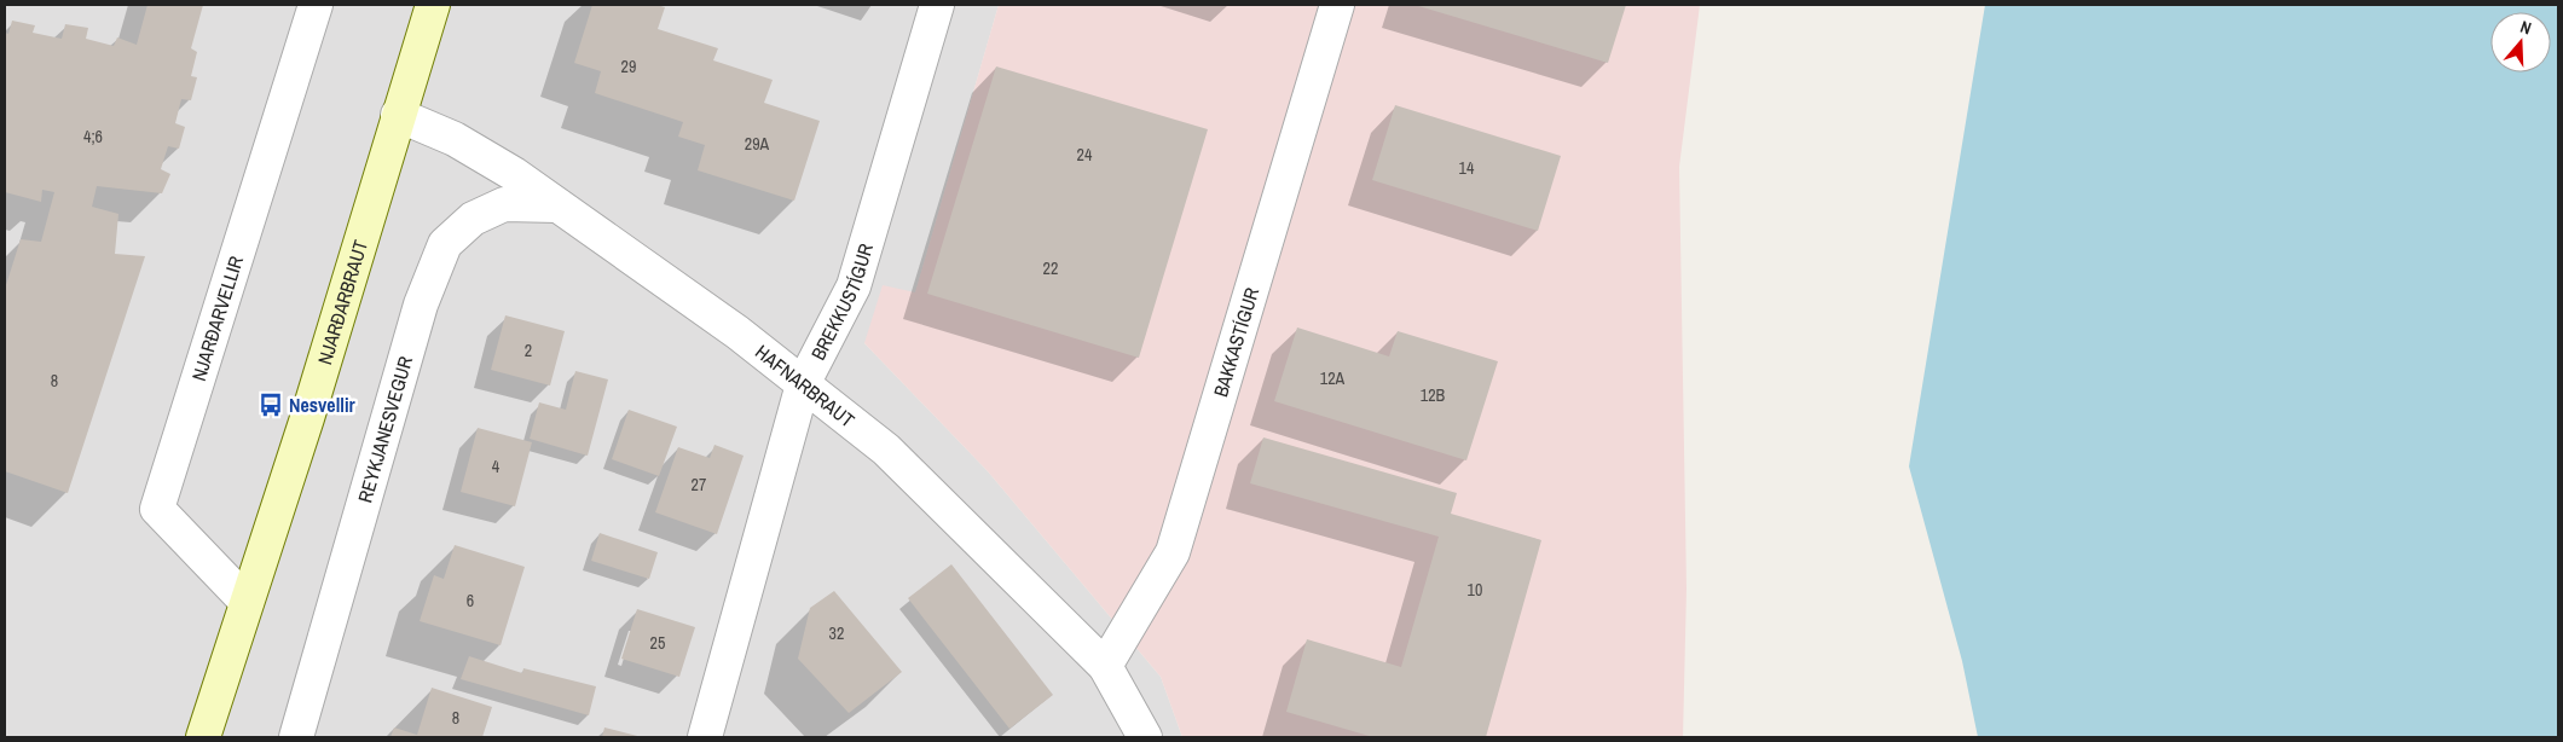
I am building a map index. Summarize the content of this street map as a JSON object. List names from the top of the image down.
{
  "streets": {
    "main road": ["NJARÐARBRAUT"],
    "street": [
      "BREKKUSTÍGUR",
      "NJARÐARVELLIR",
      "BAKKASTÍGUR",
      "HAFNARBRAUT",
      "REYKJANESVEGUR"
    ]
  },
  "crossings": [
    ["BREKKUSTÍGUR", "HAFNARBRAUT"],
    ["NJARÐARBRAUT", "NJARÐARVELLIR"],
    ["NJARÐARBRAUT", "HAFNARBRAUT"],
    ["BAKKASTÍGUR", "HAFNARBRAUT"],
    ["HAFNARBRAUT", "REYKJANESVEGUR"]
  ],
  "places": {
    "bus stop": ["Nesvellir"]
  },
  "house_numbers": [
    "29",
    "4;6",
    "29A",
    "24",
    "14",
    "22",
    "2",
    "12A",
    "8",
    "12B",
    "4",
    "27",
    "10",
    "6",
    "32",
    "25",
    "8"
  ],
  "north": "top"
}
